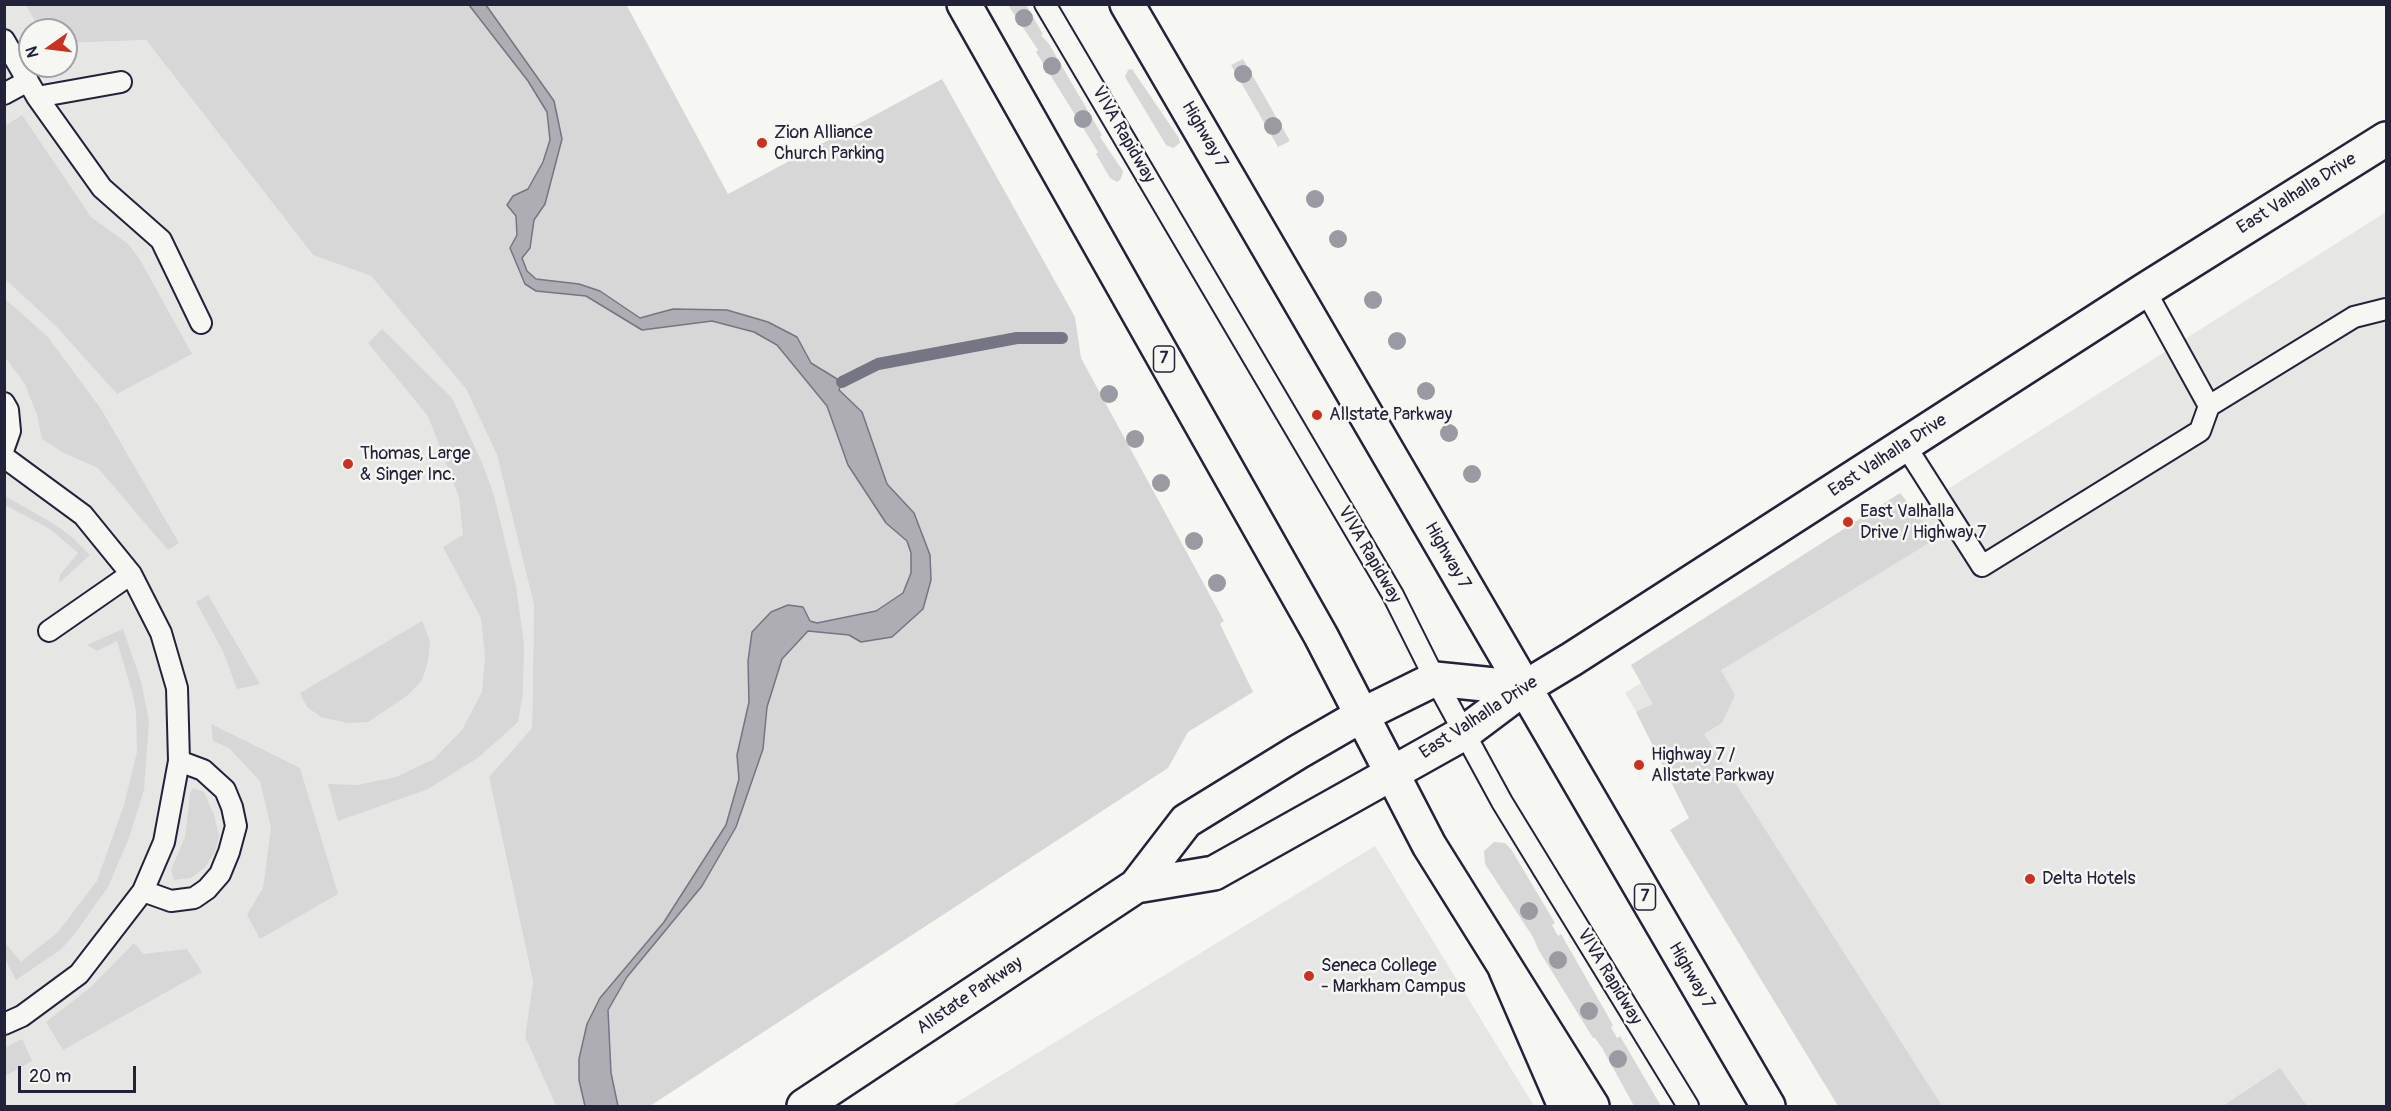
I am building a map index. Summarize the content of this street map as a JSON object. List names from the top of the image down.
{
  "streets": {
    "main road": [
      "Highway 7",
      "East Valhalla Drive",
      "7",
      "Allstate Parkway"
    ],
    "lane": ["VIVA Rapidway"]
  },
  "crossings": [
    ["VIVA Rapidway", "East Valhalla Drive"],
    ["VIVA Rapidway", "Allstate Parkway"],
    ["Highway 7", "East Valhalla Drive"],
    ["East Valhalla Drive", "7"],
    ["East Valhalla Drive", "Allstate Parkway"],
    ["7", "Allstate Parkway"]
  ],
  "places": [
    "Zion Alliance Church Parking",
    "Allstate Parkway",
    "Thomas, Large & Singer Inc.",
    "East Valhalla Drive / Highway 7",
    "Highway 7 / Allstate Parkway",
    "Delta Hotels",
    "Seneca College - Markham Campus"
  ],
  "scale_bar": "20 m",
  "north": "left"
}
